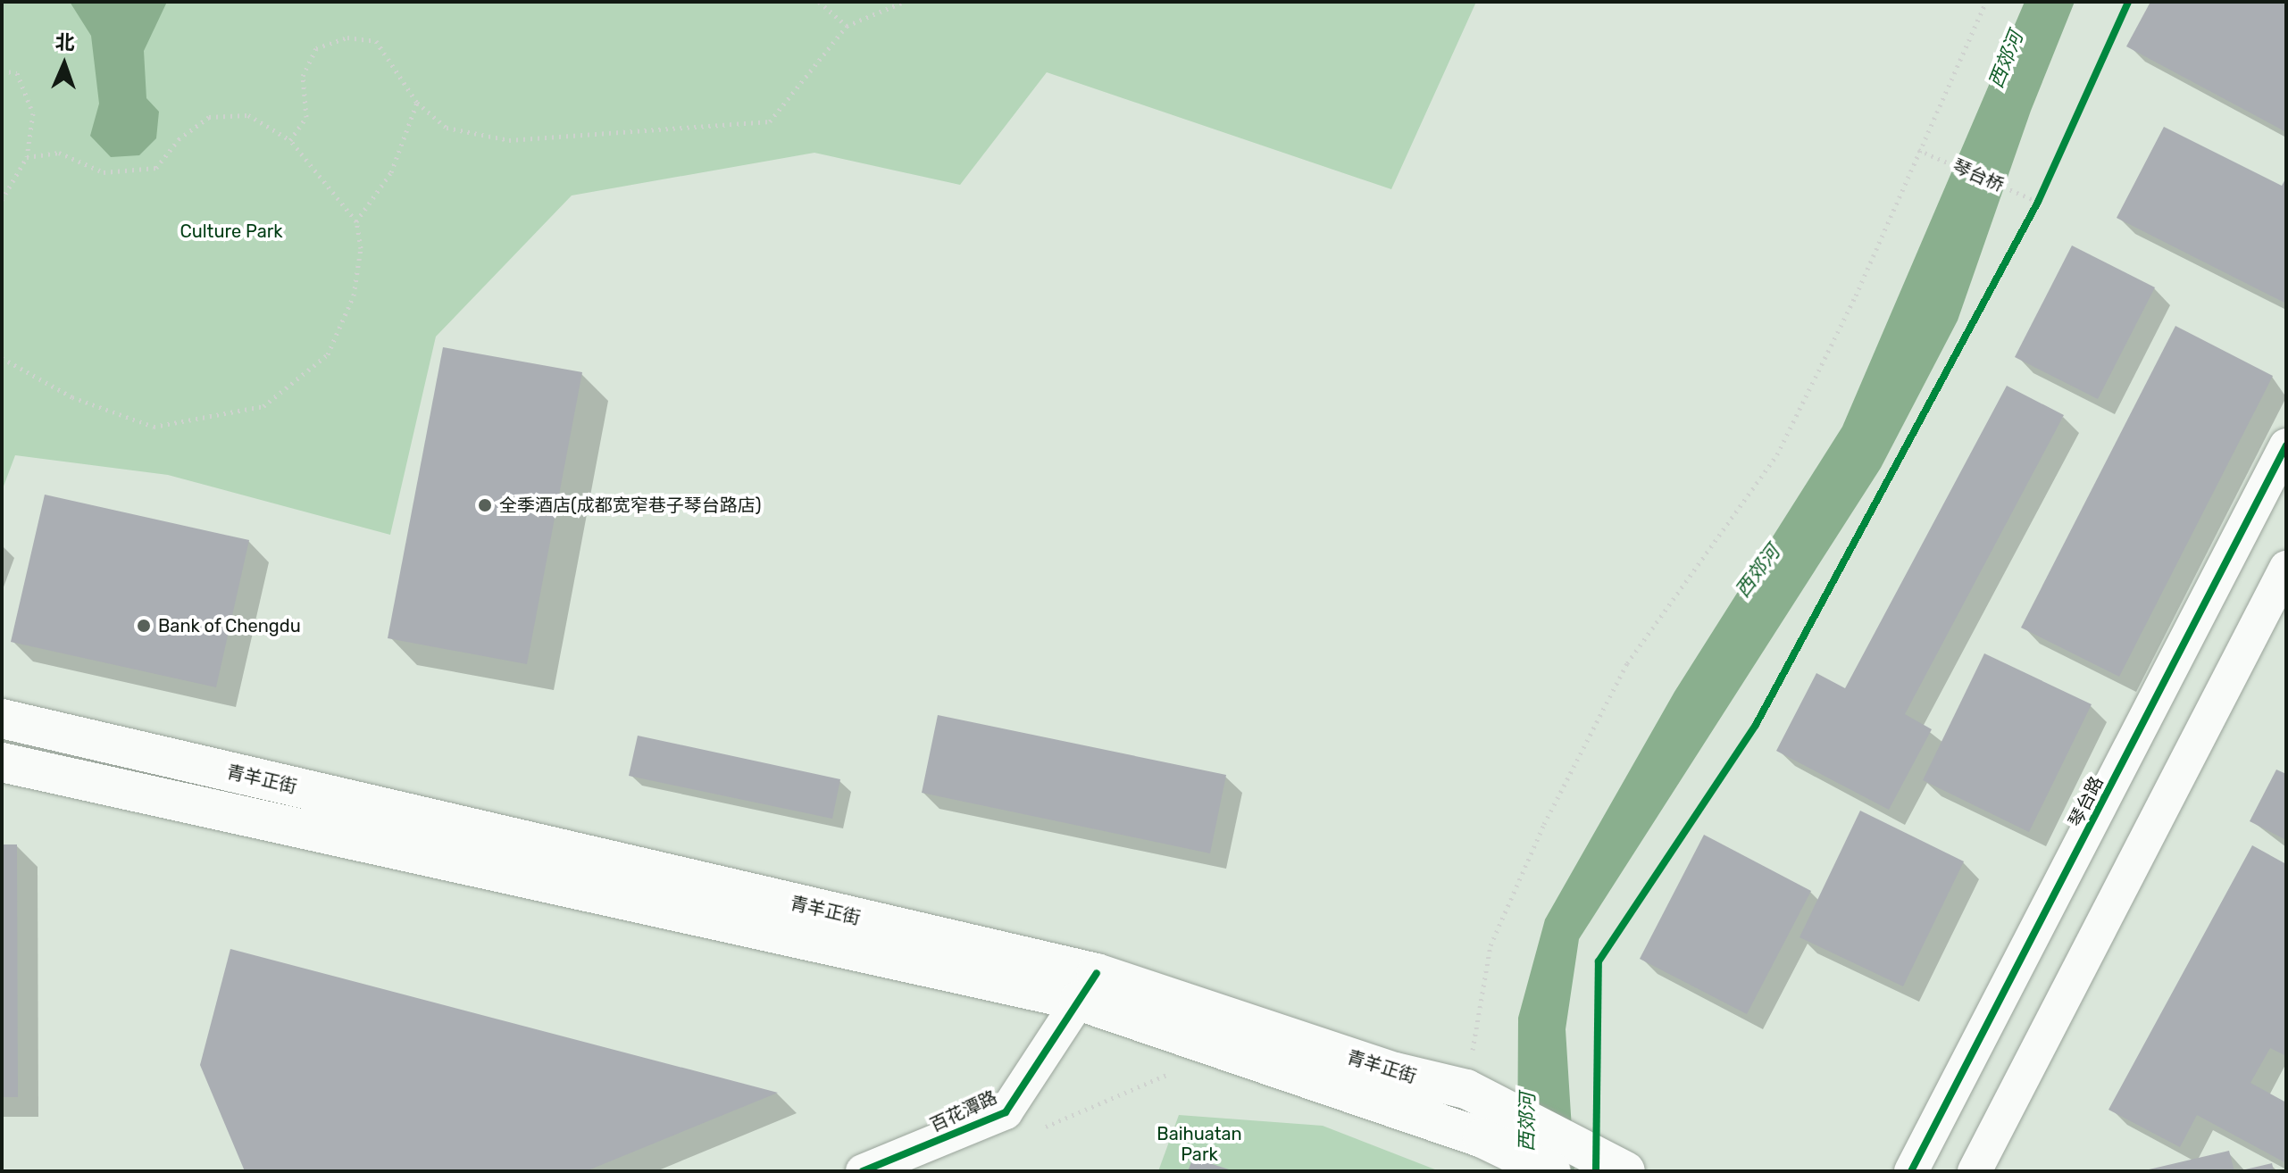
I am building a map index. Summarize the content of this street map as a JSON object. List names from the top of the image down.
{
  "streets": {
    "main road": ["青羊正街"],
    "street": ["琴台路", "百花潭路"],
    "path": ["琴台桥"]
  },
  "crossings": [
    ["青羊正街", "百花潭路"]
  ],
  "water": ["西郊河"],
  "parks": ["Culture Park", "Baihuatan Park"],
  "places": ["全季酒店(成都宽窄巷子琴台路店)", "Bank of Chengdu"],
  "north": "top"
}
